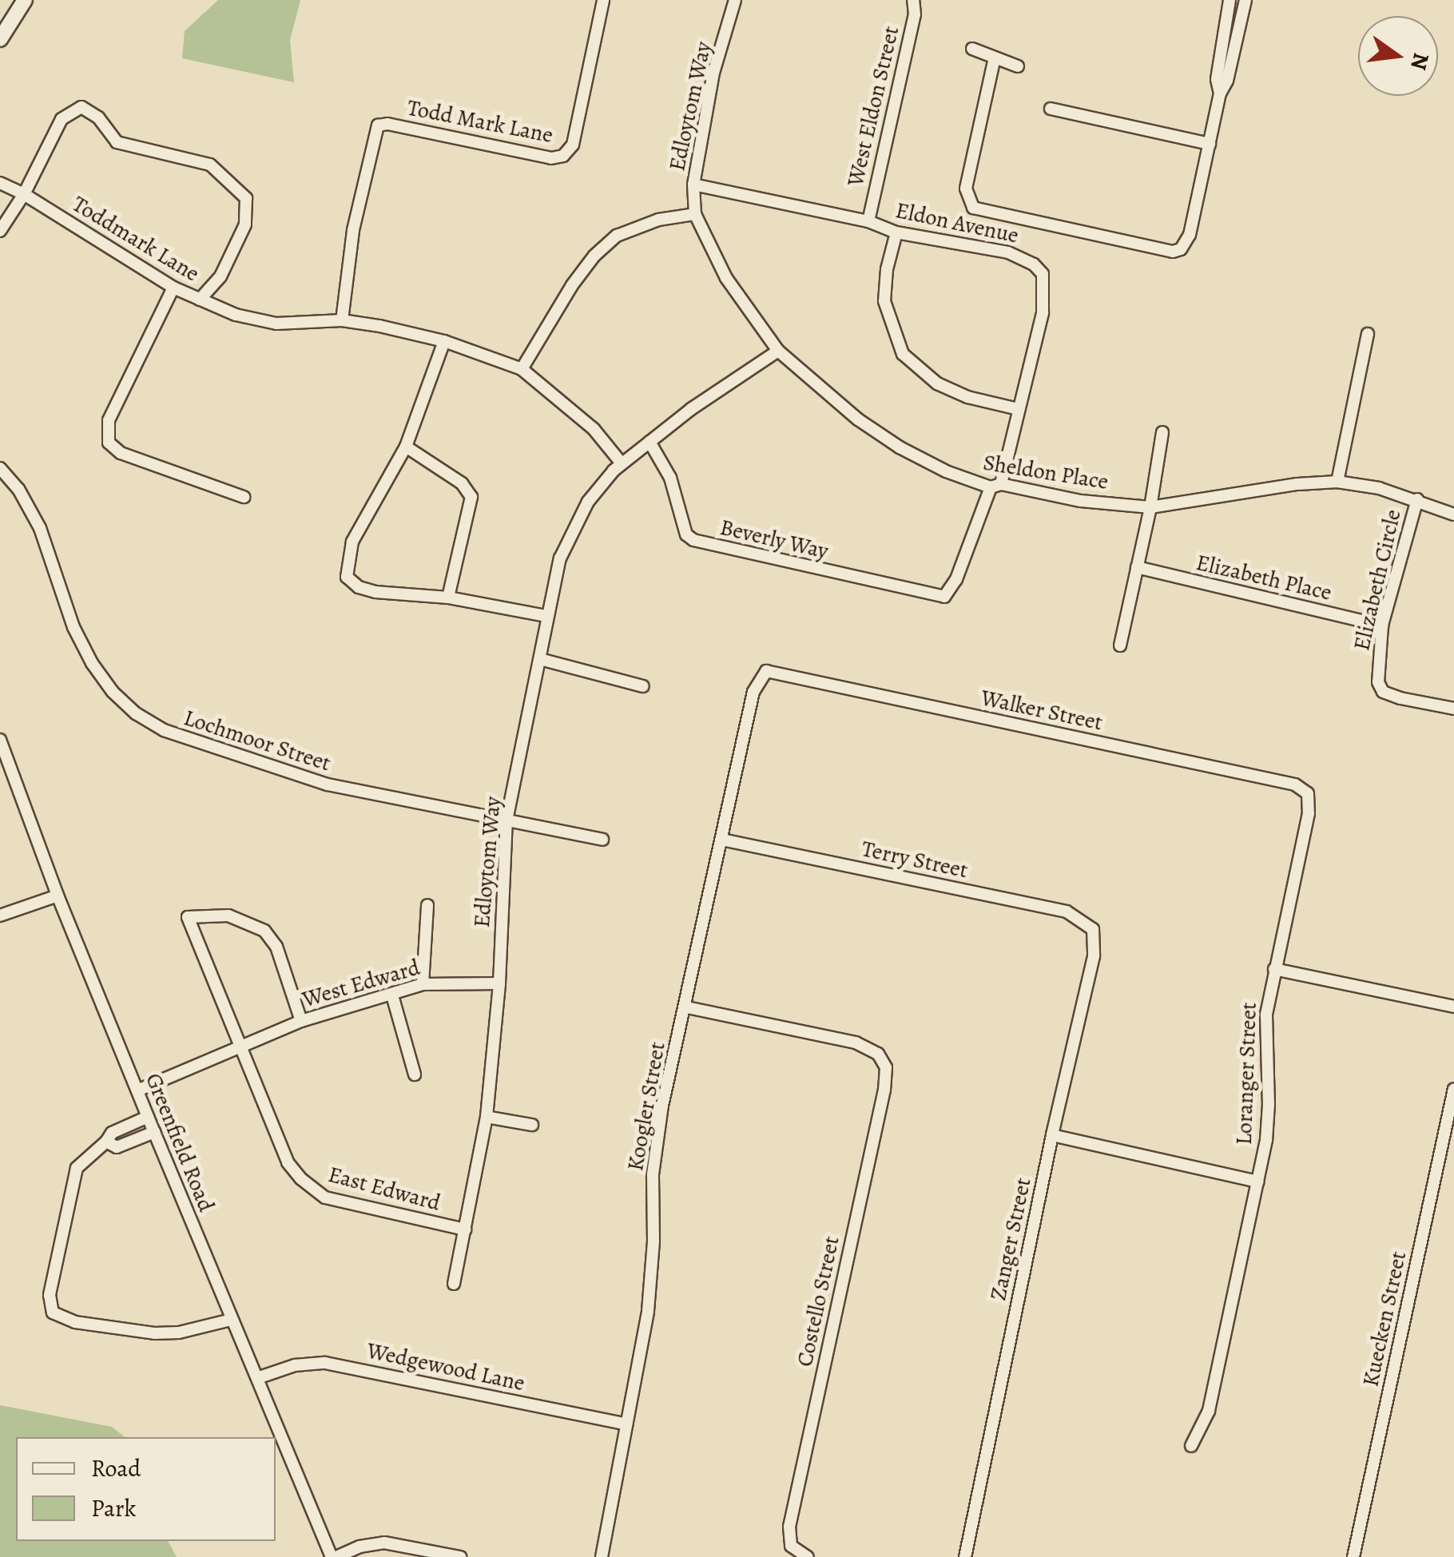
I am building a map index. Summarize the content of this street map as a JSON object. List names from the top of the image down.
{
  "streets": {
    "street": [
      "Edloytom Way",
      "West Eldon Street",
      "Todd Mark Lane",
      "Eldon Avenue",
      "Toddmark Lane",
      "Sheldon Place",
      "Beverly Way",
      "Elizabeth Place",
      "Elizabeth Circle",
      "Walker Street",
      "Lochmoor Street",
      "Terry Street",
      "West Edward",
      "Loranger Street",
      "Koogler Street",
      "Greenfield Road",
      "East Edward",
      "Zanger Street",
      "Costello Street",
      "Kuecken Street",
      "Wedgewood Lane"
    ]
  },
  "crossings": [
    ["Edloytom Way", "Eldon Avenue"],
    ["Edloytom Way", "Sheldon Place"],
    ["Edloytom Way", "Beverly Way"],
    ["Edloytom Way", "Lochmoor Street"],
    ["Edloytom Way", "West Edward"],
    ["Edloytom Way", "East Edward"],
    ["West Eldon Street", "Eldon Avenue"],
    ["Todd Mark Lane", "Toddmark Lane"],
    ["Eldon Avenue", "Sheldon Place"],
    ["Eldon Avenue", "Beverly Way"],
    ["Sheldon Place", "Beverly Way"],
    ["Sheldon Place", "Elizabeth Circle"],
    ["Elizabeth Place", "Elizabeth Circle"],
    ["Walker Street", "Loranger Street"],
    ["Walker Street", "Koogler Street"],
    ["Terry Street", "Koogler Street"],
    ["Terry Street", "Zanger Street"],
    ["West Edward", "Greenfield Road"],
    ["West Edward", "East Edward"],
    ["Koogler Street", "Costello Street"],
    ["Koogler Street", "Wedgewood Lane"],
    ["Greenfield Road", "Wedgewood Lane"]
  ],
  "legend": ["Road", "Park"],
  "north": "right"
}
